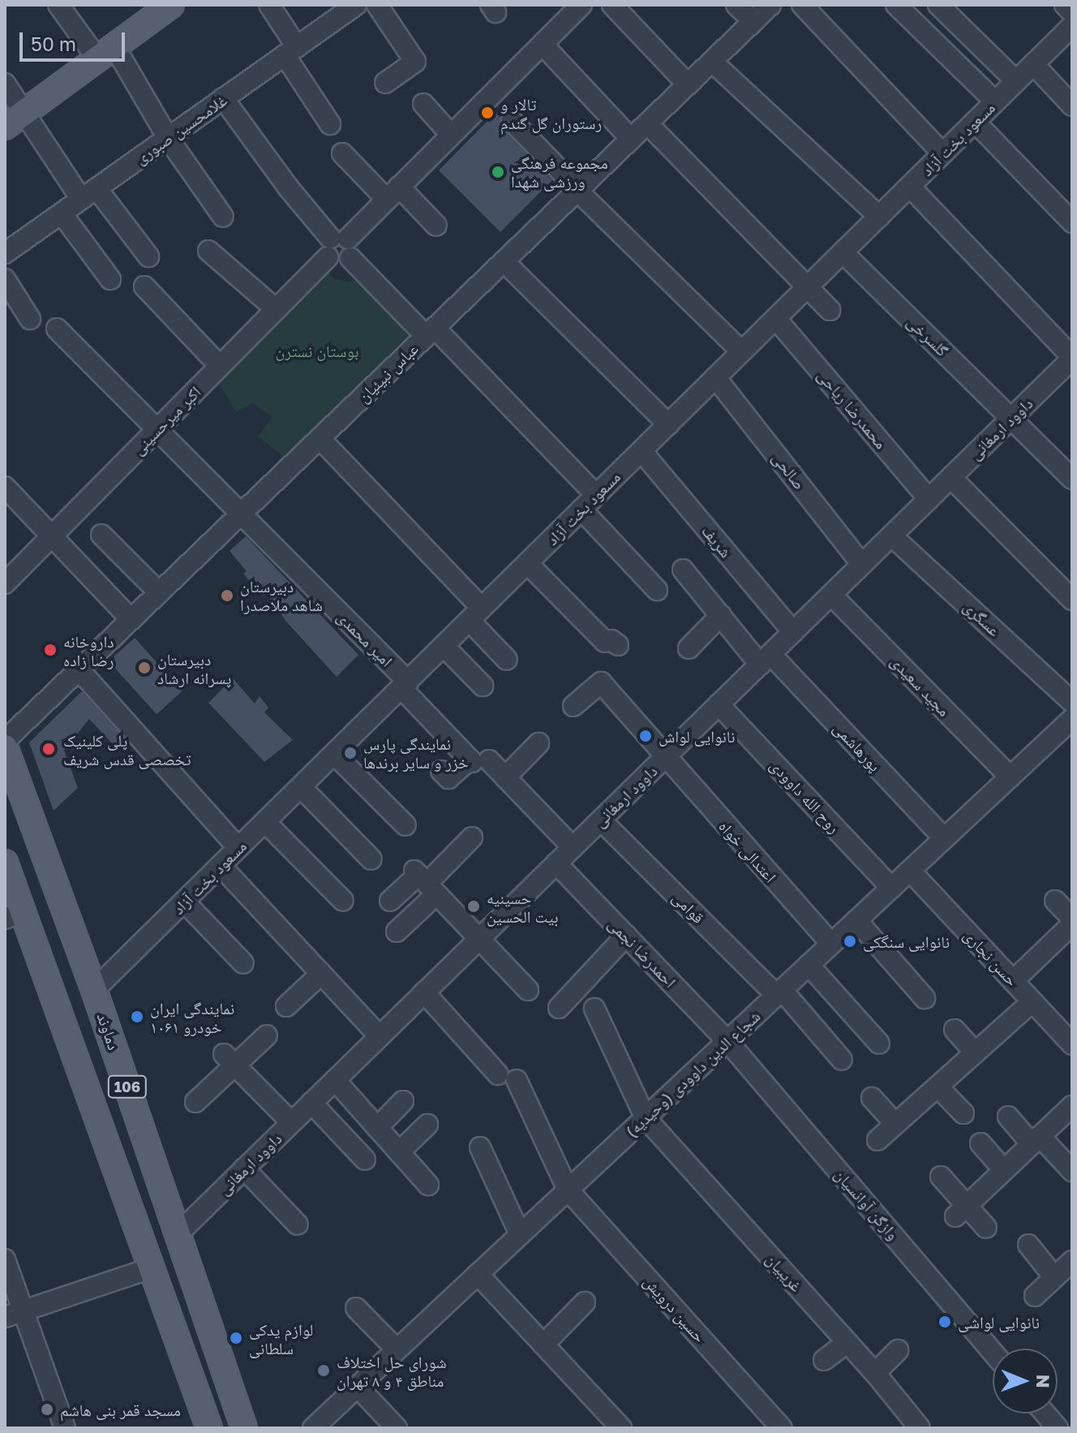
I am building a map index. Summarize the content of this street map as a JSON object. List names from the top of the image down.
{
  "streets": {
    "main road": ["دماوند", "106"],
    "street": [
      "غلامحسین صبوری",
      "مسعود بخت آزاد",
      "گلسرخی",
      "عباس نبیئیان",
      "محمدرضا ریاحی",
      "اکبر میرحسینی",
      "داوود ارمغانی",
      "صالحی",
      "شریف",
      "عسگری",
      "امیر محمدی",
      "مجید سعیدی",
      "پورهاشمی",
      "روح الله داوودی",
      "اعتدالی خواه",
      "قوامی",
      "احمدرضا نجمی",
      "حسن نجاری",
      "شجاع الدین داوودی (وحیدیه)",
      "وازگن آوانسیان",
      "غریبیان",
      "حسین درویش"
    ]
  },
  "crossings": [
    ["مسعود بخت آزاد", "گلسرخی"],
    ["مسعود بخت آزاد", "محمدرضا ریاحی"],
    ["مسعود بخت آزاد", "صالحی"],
    ["مسعود بخت آزاد", "شریف"],
    ["مسعود بخت آزاد", "امیر محمدی"],
    ["مسعود بخت آزاد", "دماوند"],
    ["گلسرخی", "داوود ارمغانی"],
    ["عباس نبیئیان", "امیر محمدی"],
    ["محمدرضا ریاحی", "داوود ارمغانی"],
    ["اکبر میرحسینی", "امیر محمدی"],
    ["داوود ارمغانی", "صالحی"],
    ["داوود ارمغانی", "شریف"],
    ["داوود ارمغانی", "عسگری"],
    ["داوود ارمغانی", "امیر محمدی"],
    ["داوود ارمغانی", "مجید سعیدی"],
    ["داوود ارمغانی", "پورهاشمی"],
    ["داوود ارمغانی", "روح الله داوودی"],
    ["داوود ارمغانی", "اعتدالی خواه"],
    ["داوود ارمغانی", "قوامی"],
    ["داوود ارمغانی", "احمدرضا نجمی"],
    ["داوود ارمغانی", "دماوند"],
    ["داوود ارمغانی", "حسین درویش"],
    ["مجید سعیدی", "شجاع الدین داوودی (وحیدیه)"],
    ["پورهاشمی", "شجاع الدین داوودی (وحیدیه)"],
    ["روح الله داوودی", "شجاع الدین داوودی (وحیدیه)"],
    ["اعتدالی خواه", "شجاع الدین داوودی (وحیدیه)"],
    ["قوامی", "شجاع الدین داوودی (وحیدیه)"],
    ["احمدرضا نجمی", "شجاع الدین داوودی (وحیدیه)"],
    ["احمدرضا نجمی", "وازگن آوانسیان"],
    ["حسن نجاری", "شجاع الدین داوودی (وحیدیه)"],
    ["شجاع الدین داوودی (وحیدیه)", "وازگن آوانسیان"],
    ["شجاع الدین داوودی (وحیدیه)", "غریبیان"],
    ["شجاع الدین داوودی (وحیدیه)", "حسین درویش"]
  ],
  "parks": ["بوستان نسترن"],
  "places": [
    "تالار و رستوران گل گندم",
    "مجموعه فرهنگی ورزشی شهدا",
    "دبیرستان شاهد ملاصدرا",
    "داروخانه رضا زاده",
    "دبیرستان پسرانه ارشاد",
    "نانوایی لواش",
    "پلی کلینیک تخصصی قدس شریف",
    "نمایندگی پارس خزر و سایر برندها",
    "حسینیه بیت الحسین",
    "نانوایی سنگکی",
    "نمایندگی ایران خودرو ۱۰۶۱",
    "نانوایی لواشی",
    "لوازم یدکی سلطانی",
    "شورای حل اختلاف مناطق ۴ و ۸ تهران",
    "مسجد قمر بنی هاشم"
  ],
  "scale_bar": "50 m",
  "north": "right"
}
